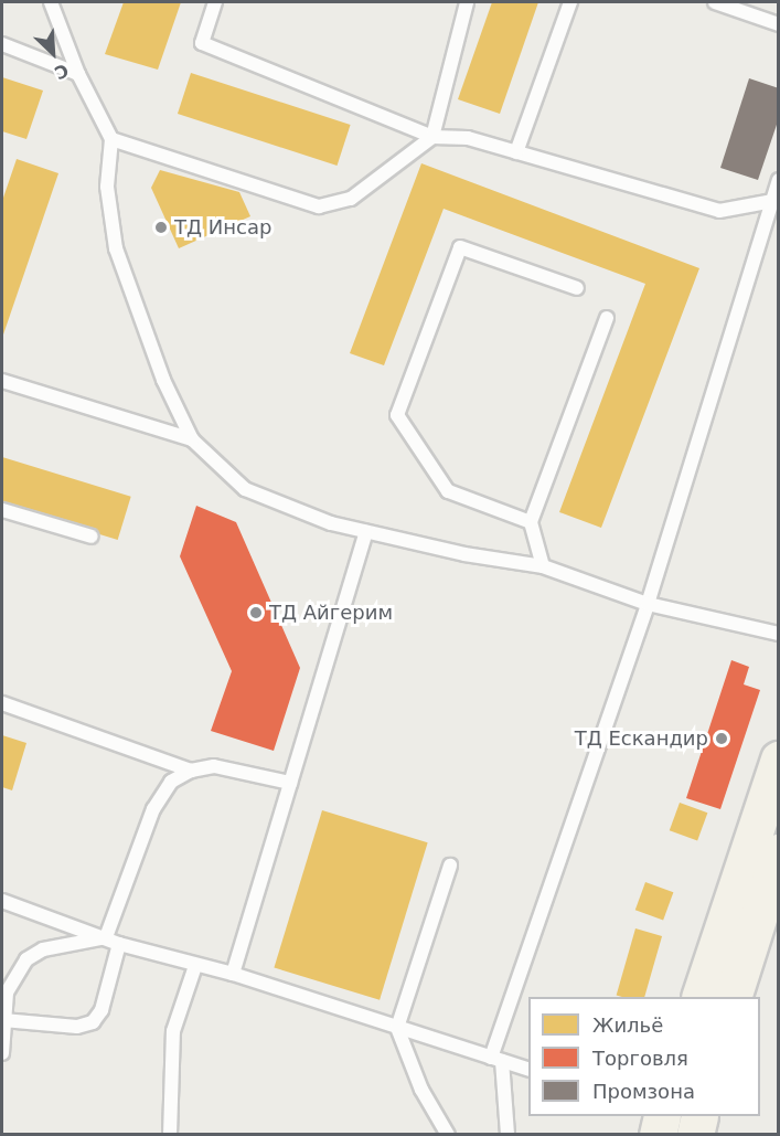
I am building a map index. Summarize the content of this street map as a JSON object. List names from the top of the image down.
{
  "places": ["ТД Инсар", "ТД Айгерим", "ТД Ескандир"],
  "legend": ["Жильё", "Торговля", "Промзона"],
  "north": "bottom right"
}
